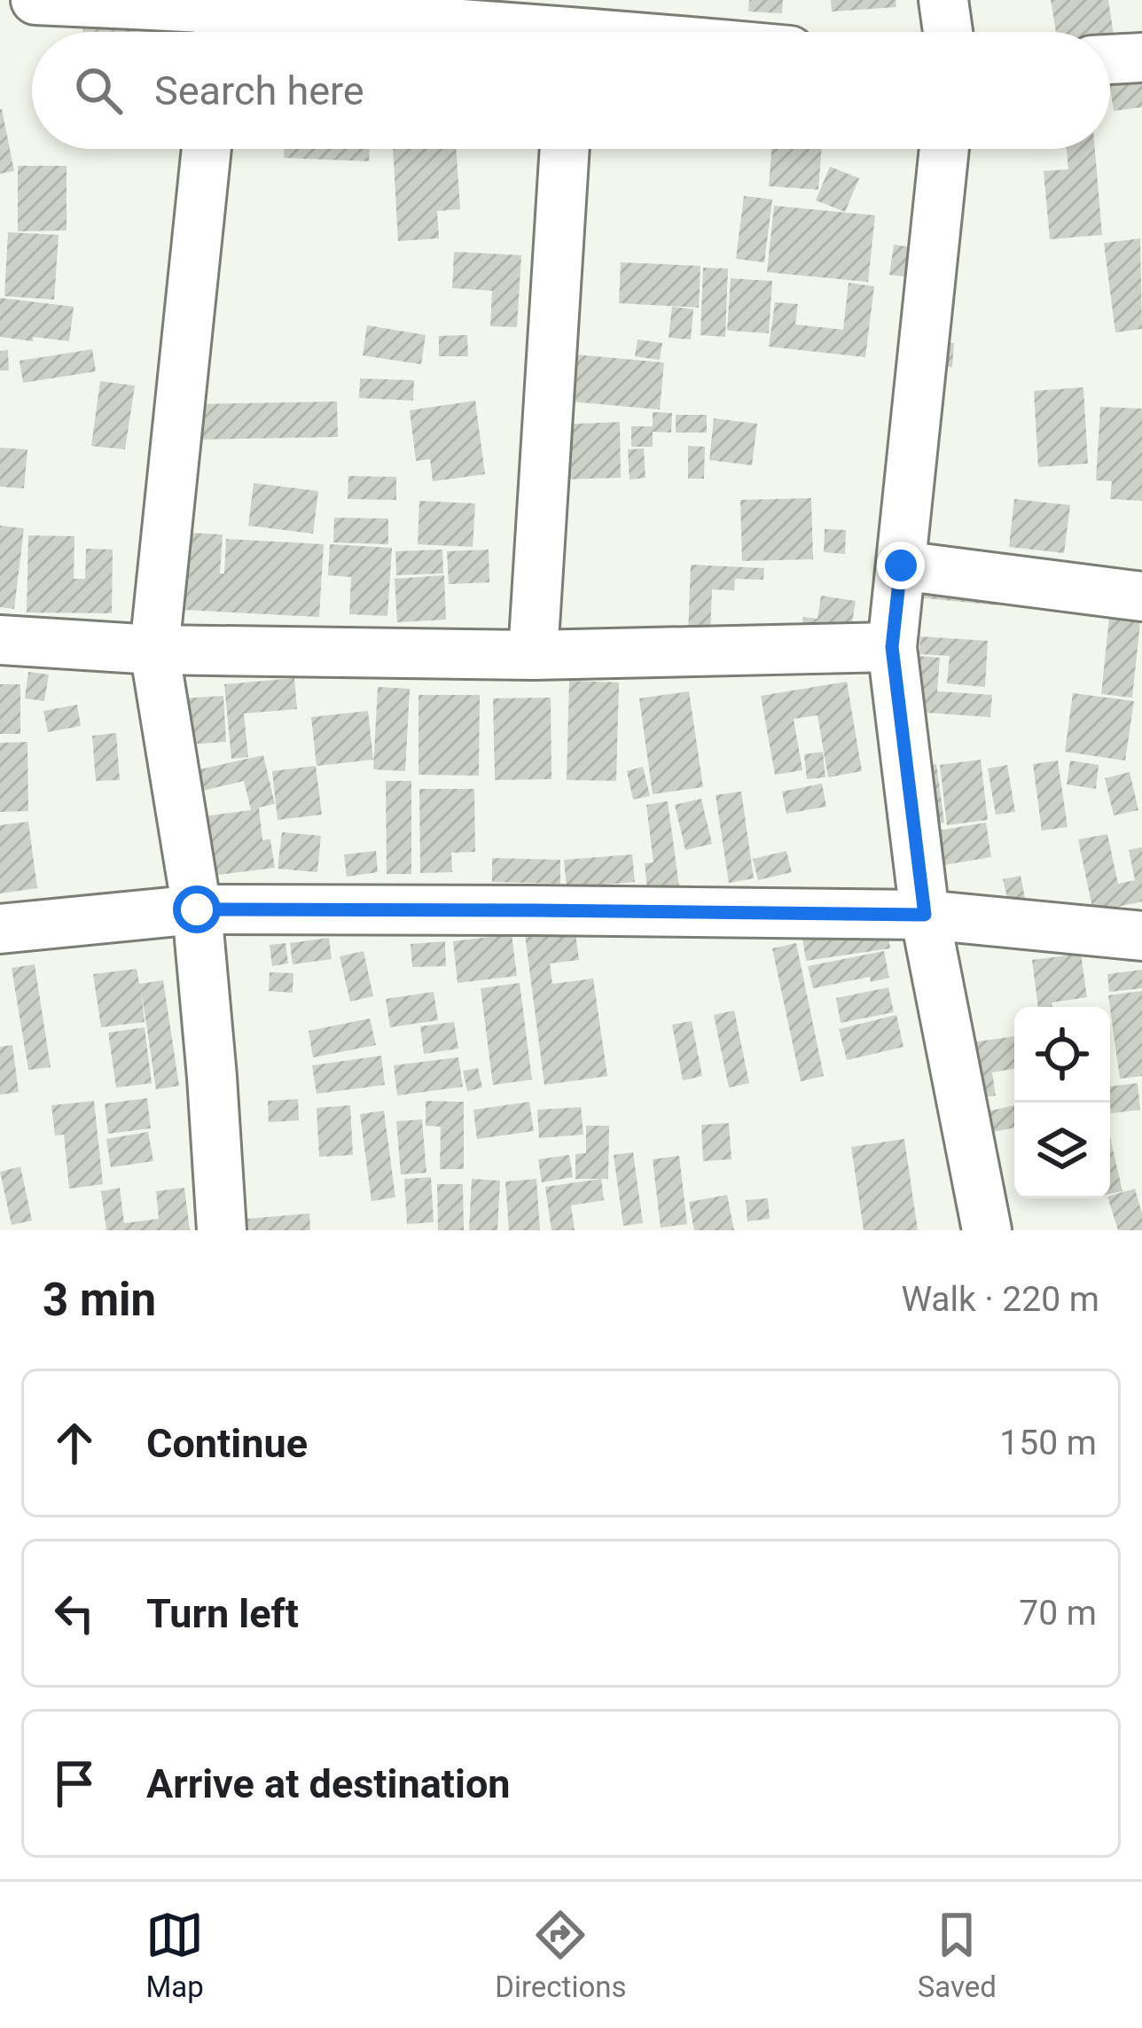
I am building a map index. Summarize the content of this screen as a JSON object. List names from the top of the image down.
{
  "page": {
    "search": "Search here",
    "heading": ["3 min", "Walk · 220 m"],
    "list": [
      ["Continue", "150 m"],
      ["Turn left", "70 m"],
      "Arrive at destination"
    ],
    "nav": ["Map", "Directions", "Saved"]
  }
}
